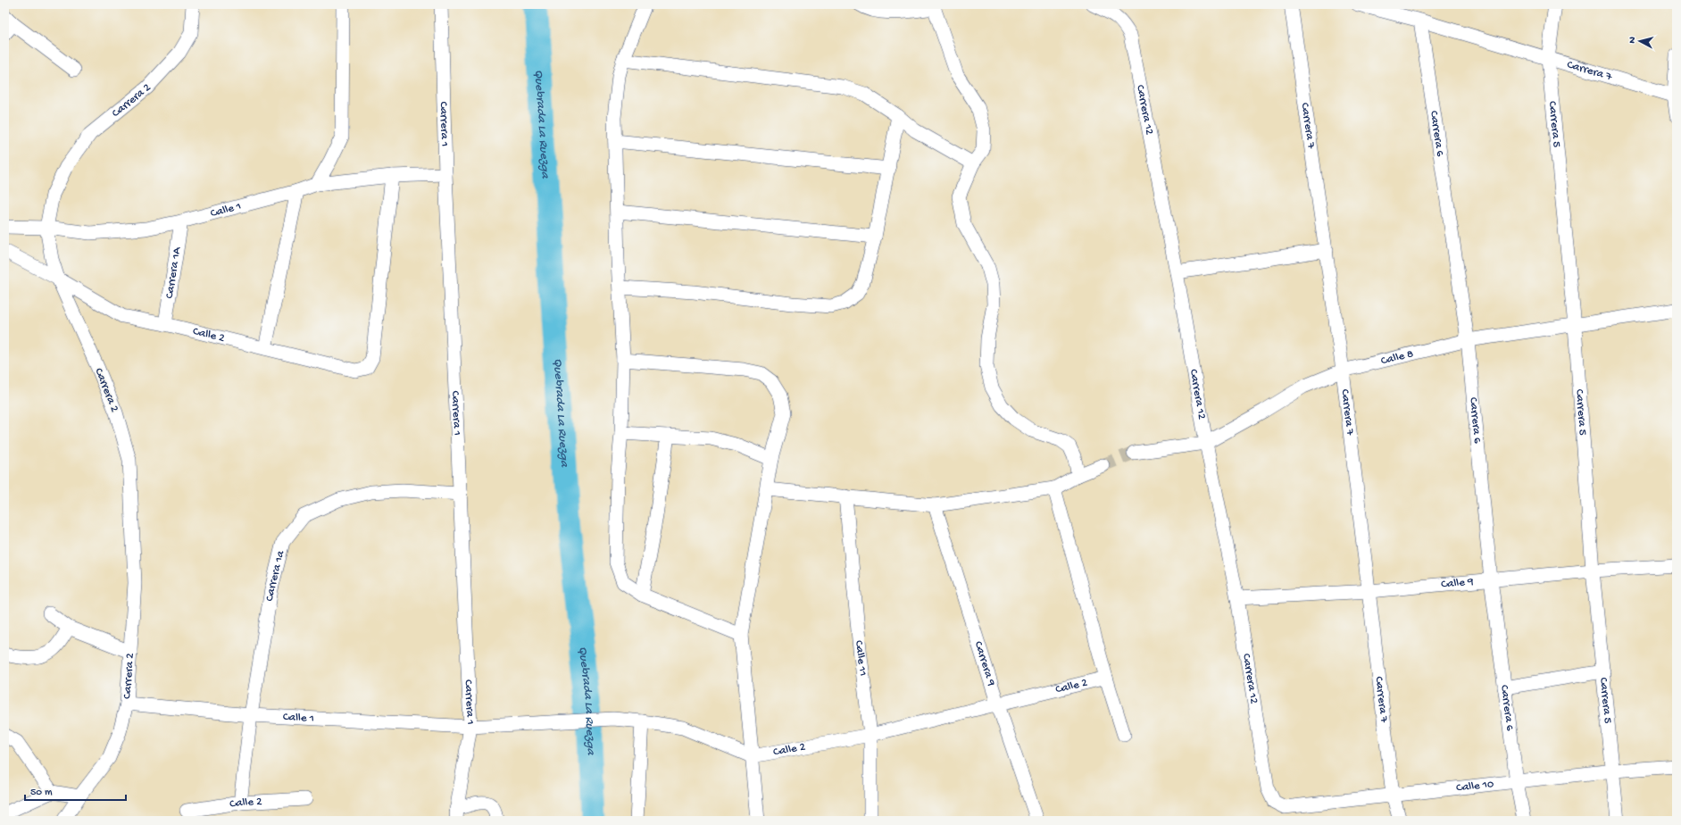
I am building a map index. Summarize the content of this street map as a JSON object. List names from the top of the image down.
{
  "streets": {
    "street": [
      "Carrera 7",
      "Carrera 2",
      "Carrera 12",
      "Carrera 1",
      "Carrera 5",
      "Carrera 6",
      "Calle 1",
      "Carrera 1A",
      "Calle 2",
      "Calle 8",
      "Carrera 1a",
      "Calle 9",
      "Calle 11",
      "Carrera 9",
      "Calle 10"
    ]
  },
  "crossings": [
    ["Carrera 7", "Carrera 5"],
    ["Carrera 7", "Carrera 6"],
    ["Carrera 7", "Calle 8"],
    ["Carrera 7", "Calle 9"],
    ["Carrera 7", "Calle 10"],
    ["Carrera 2", "Calle 1"],
    ["Carrera 2", "Calle 2"],
    ["Carrera 12", "Calle 8"],
    ["Carrera 12", "Calle 9"],
    ["Carrera 12", "Calle 10"],
    ["Carrera 1", "Calle 1"],
    ["Carrera 1", "Carrera 1a"],
    ["Carrera 5", "Calle 8"],
    ["Carrera 5", "Calle 9"],
    ["Carrera 5", "Calle 10"],
    ["Carrera 6", "Calle 8"],
    ["Carrera 6", "Calle 9"],
    ["Carrera 6", "Calle 10"],
    ["Calle 1", "Carrera 1A"],
    ["Calle 1", "Calle 2"],
    ["Calle 1", "Carrera 1a"],
    ["Carrera 1A", "Calle 2"],
    ["Calle 2", "Carrera 1a"],
    ["Calle 2", "Calle 11"],
    ["Calle 2", "Carrera 9"]
  ],
  "water": ["Quebrada La Ruezga"],
  "scale_bar": "50 m",
  "north": "left"
}
